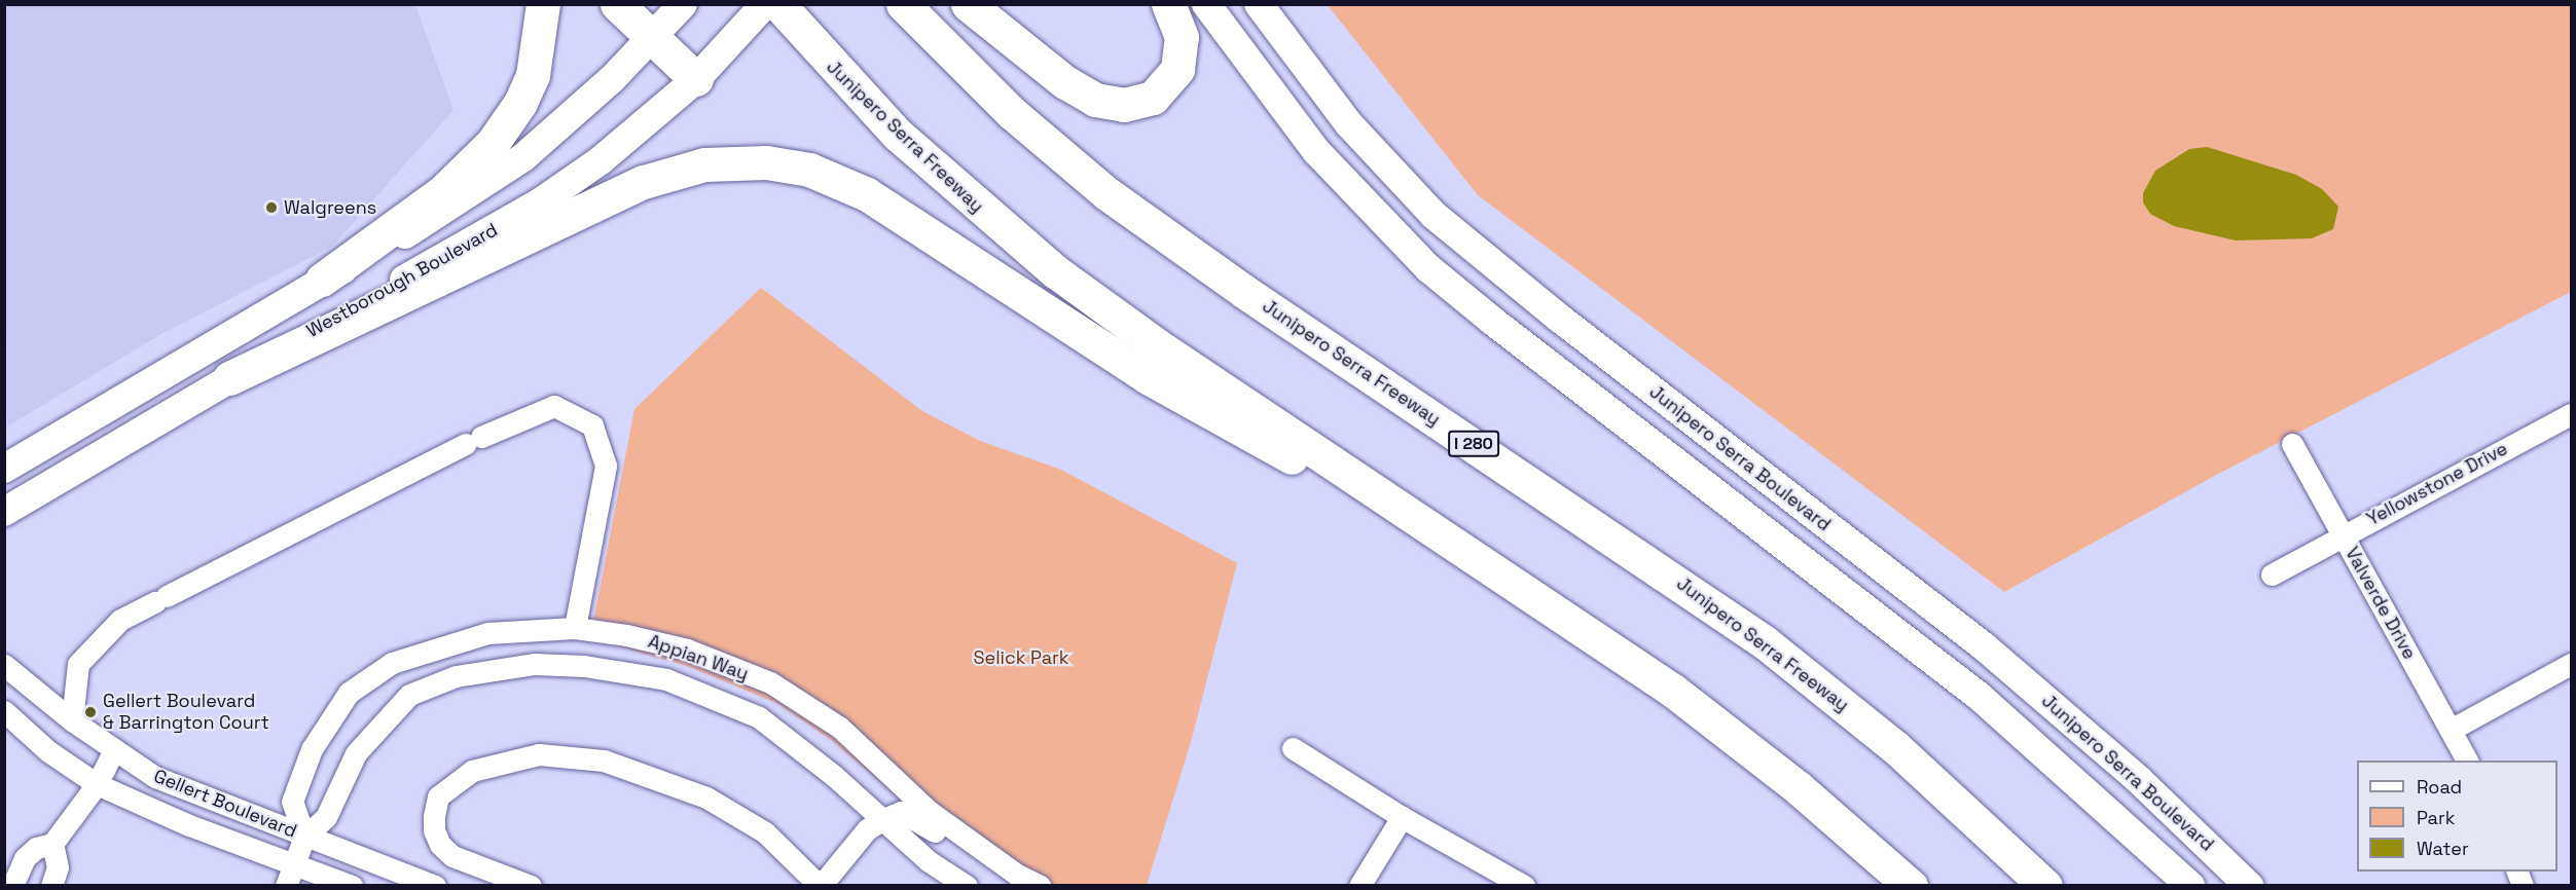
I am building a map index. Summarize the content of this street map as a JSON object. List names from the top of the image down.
{
  "streets": {
    "highway": ["Junipero Serra Freeway", "I 280"],
    "main road": ["Westborough Boulevard", "Junipero Serra Boulevard"],
    "street": [
      "Yellowstone Drive",
      "Valverde Drive",
      "Appian Way",
      "Gellert Boulevard"
    ]
  },
  "crossings": [
    ["Yellowstone Drive", "Valverde Drive"],
    ["Appian Way", "Gellert Boulevard"]
  ],
  "parks": ["Selick Park"],
  "places": ["Walgreens", "Gellert Boulevard & Barrington Court"],
  "legend": ["Road", "Park", "Water"]
}
